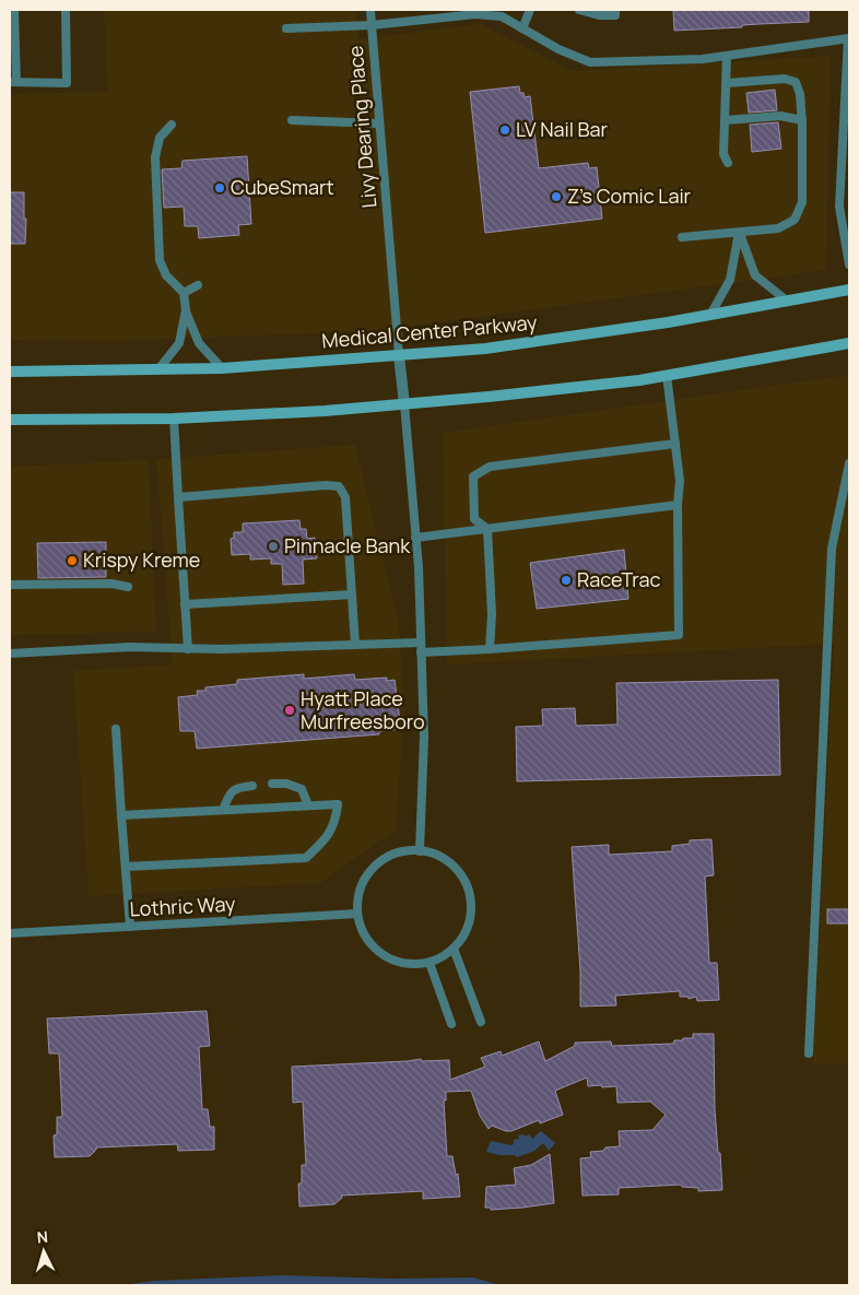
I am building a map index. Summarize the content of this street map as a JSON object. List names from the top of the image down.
{
  "streets": {
    "main road": ["Medical Center Parkway"],
    "lane": ["Livy Dearing Place", "Lothric Way"]
  },
  "crossings": [
    ["Livy Dearing Place", "Medical Center Parkway"]
  ],
  "places": [
    "LV Nail Bar",
    "CubeSmart",
    "Z's Comic Lair",
    "Pinnacle Bank",
    "Krispy Kreme",
    "RaceTrac",
    "Hyatt Place Murfreesboro"
  ],
  "north": "top"
}
